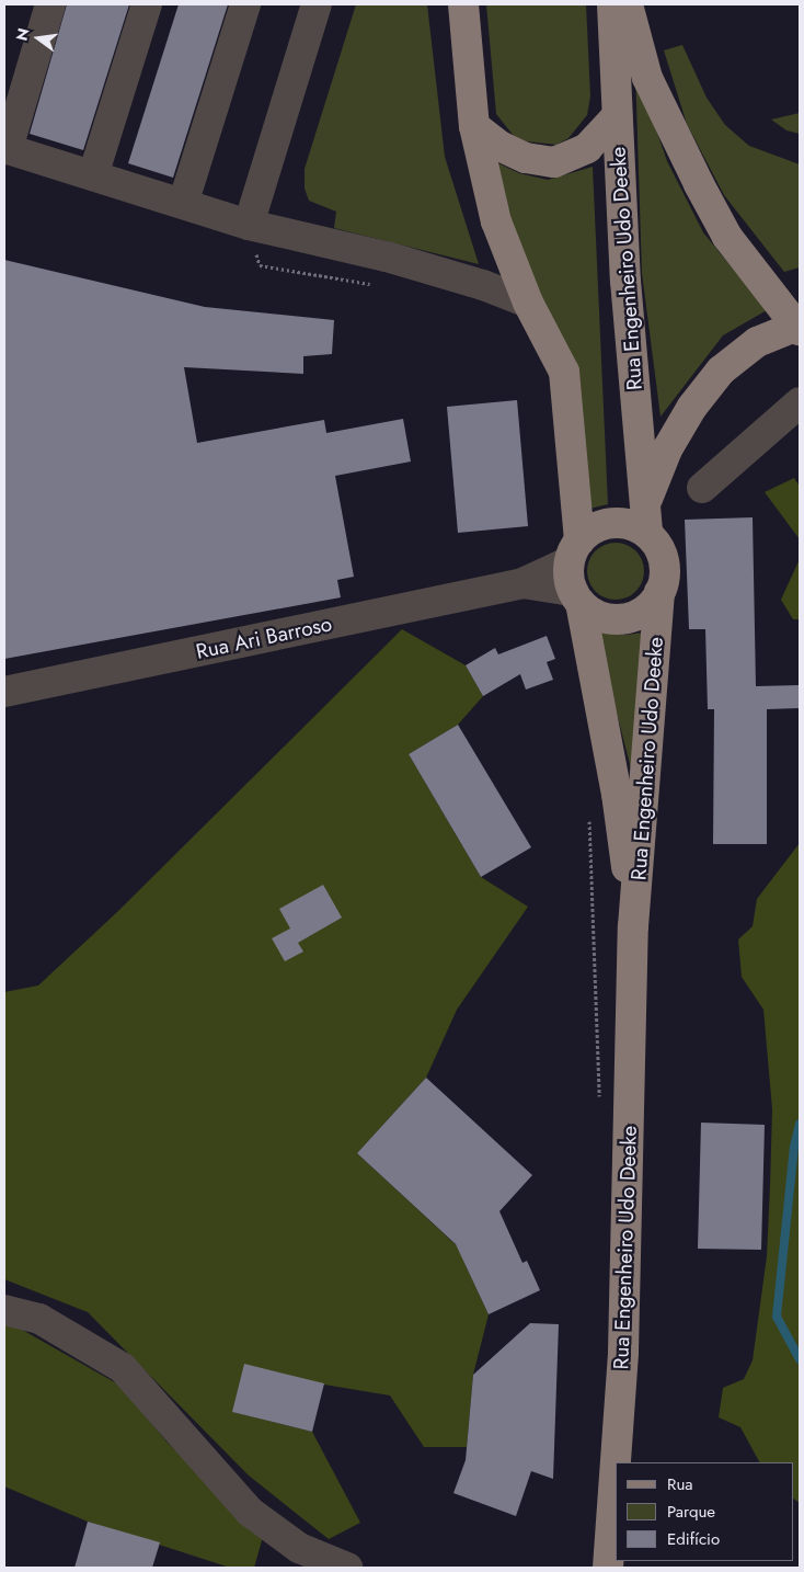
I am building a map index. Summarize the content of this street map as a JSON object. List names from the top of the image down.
{
  "streets": {
    "main road": ["Rua Engenheiro Udo Deeke"],
    "street": ["Rua Ari Barroso"]
  },
  "crossings": [
    ["Rua Engenheiro Udo Deeke", "Rua Ari Barroso"]
  ],
  "legend": ["Rua", "Parque", "Edifício"],
  "north": "left"
}
